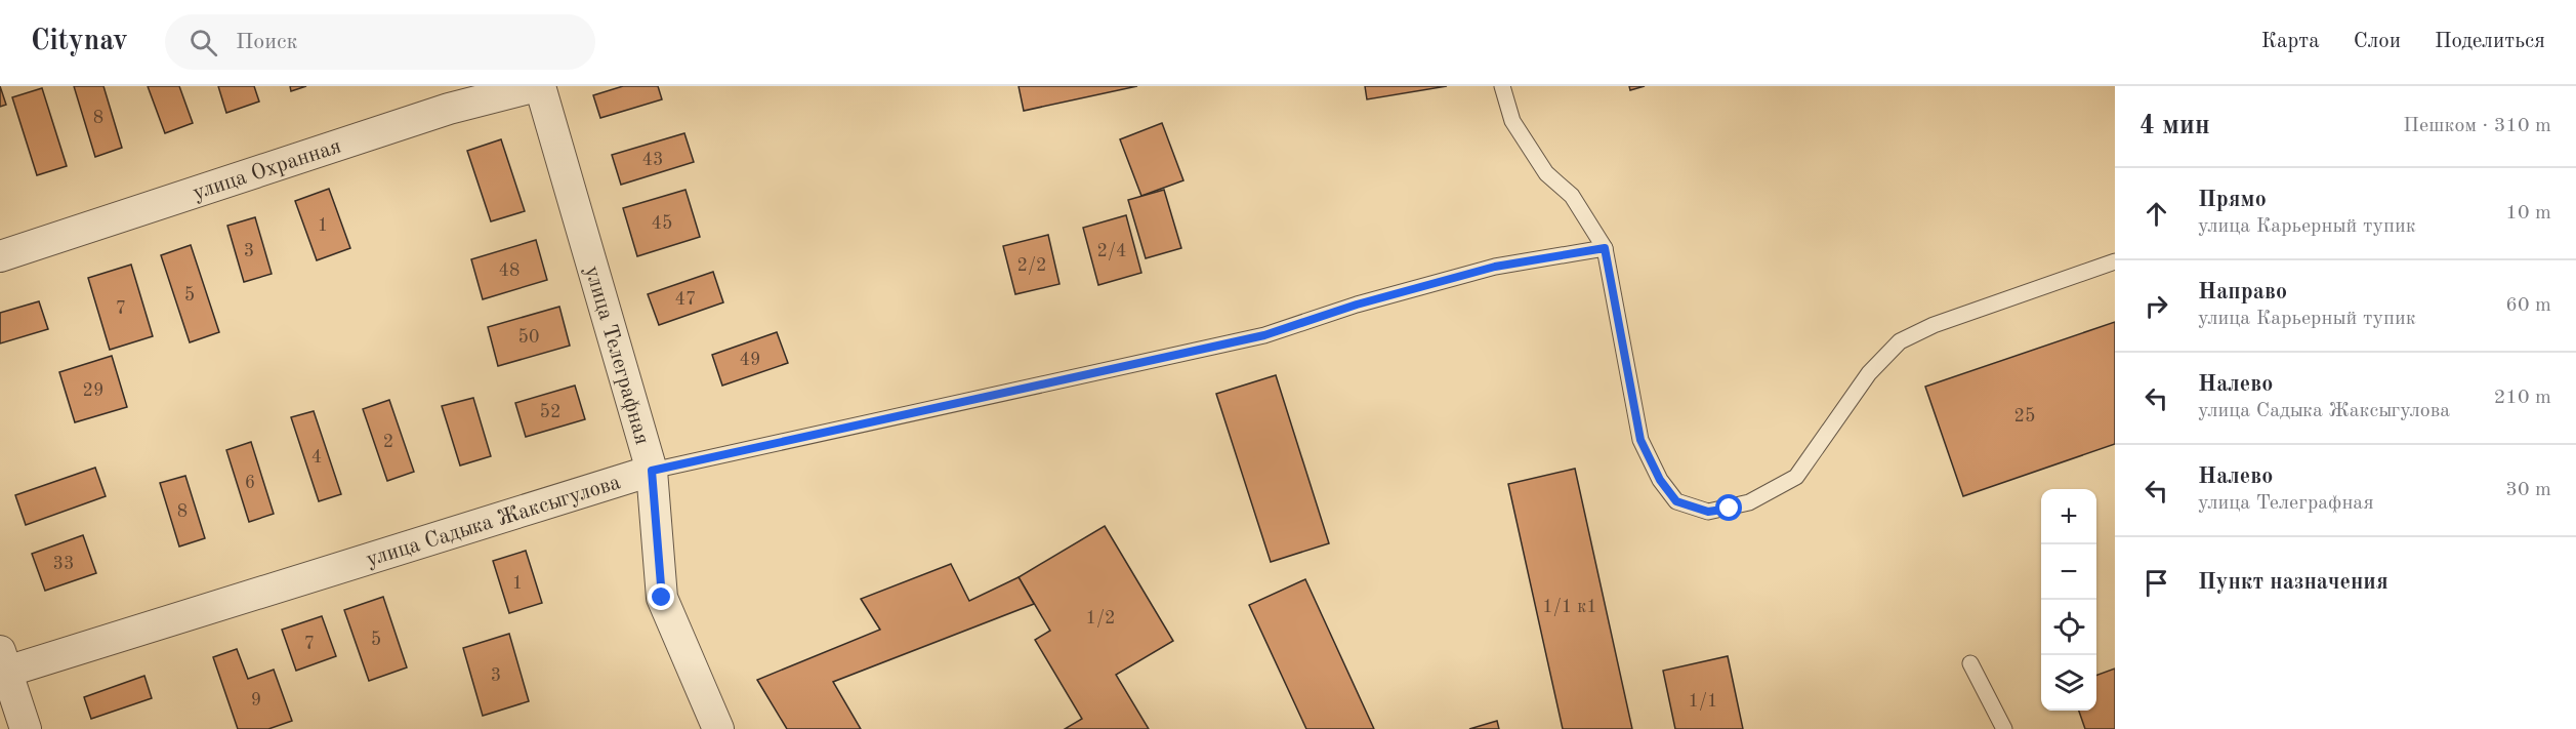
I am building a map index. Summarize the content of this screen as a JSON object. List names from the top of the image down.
{
  "streets": {
    "street": ["улица Охранная", "улица Телеграфная", "улица Садыка Жаксыгулова"]
  },
  "crossings": [
    ["улица Охранная", "улица Телеграфная"],
    ["улица Телеграфная", "улица Садыка Жаксыгулова"]
  ],
  "house_numbers": [
    "8",
    "43",
    "45",
    "1",
    "3",
    "2/4",
    "2/2",
    "48",
    "5",
    "47",
    "7",
    "50",
    "49",
    "29",
    "52",
    "25",
    "2",
    "4",
    "6",
    "8",
    "33",
    "1",
    "1/1 к1",
    "1/2",
    "5",
    "7",
    "3",
    "9",
    "1/1"
  ],
  "page": {
    "header": "Citynav",
    "search": "Поиск",
    "nav": ["Карта", "Слои", "Поделиться"],
    "heading": ["4 мин", "Пешком · 310 m"],
    "list": [
      ["Прямо", "улица Карьерный тупик", "10 m"],
      ["Направо", "улица Карьерный тупик", "60 m"],
      ["Налево", "улица Садыка Жаксыгулова", "210 m"],
      ["Налево", "улица Телеграфная", "30 m"],
      "Пункт назначения"
    ],
    "map_buttons": ["+", "−"]
  }
}
